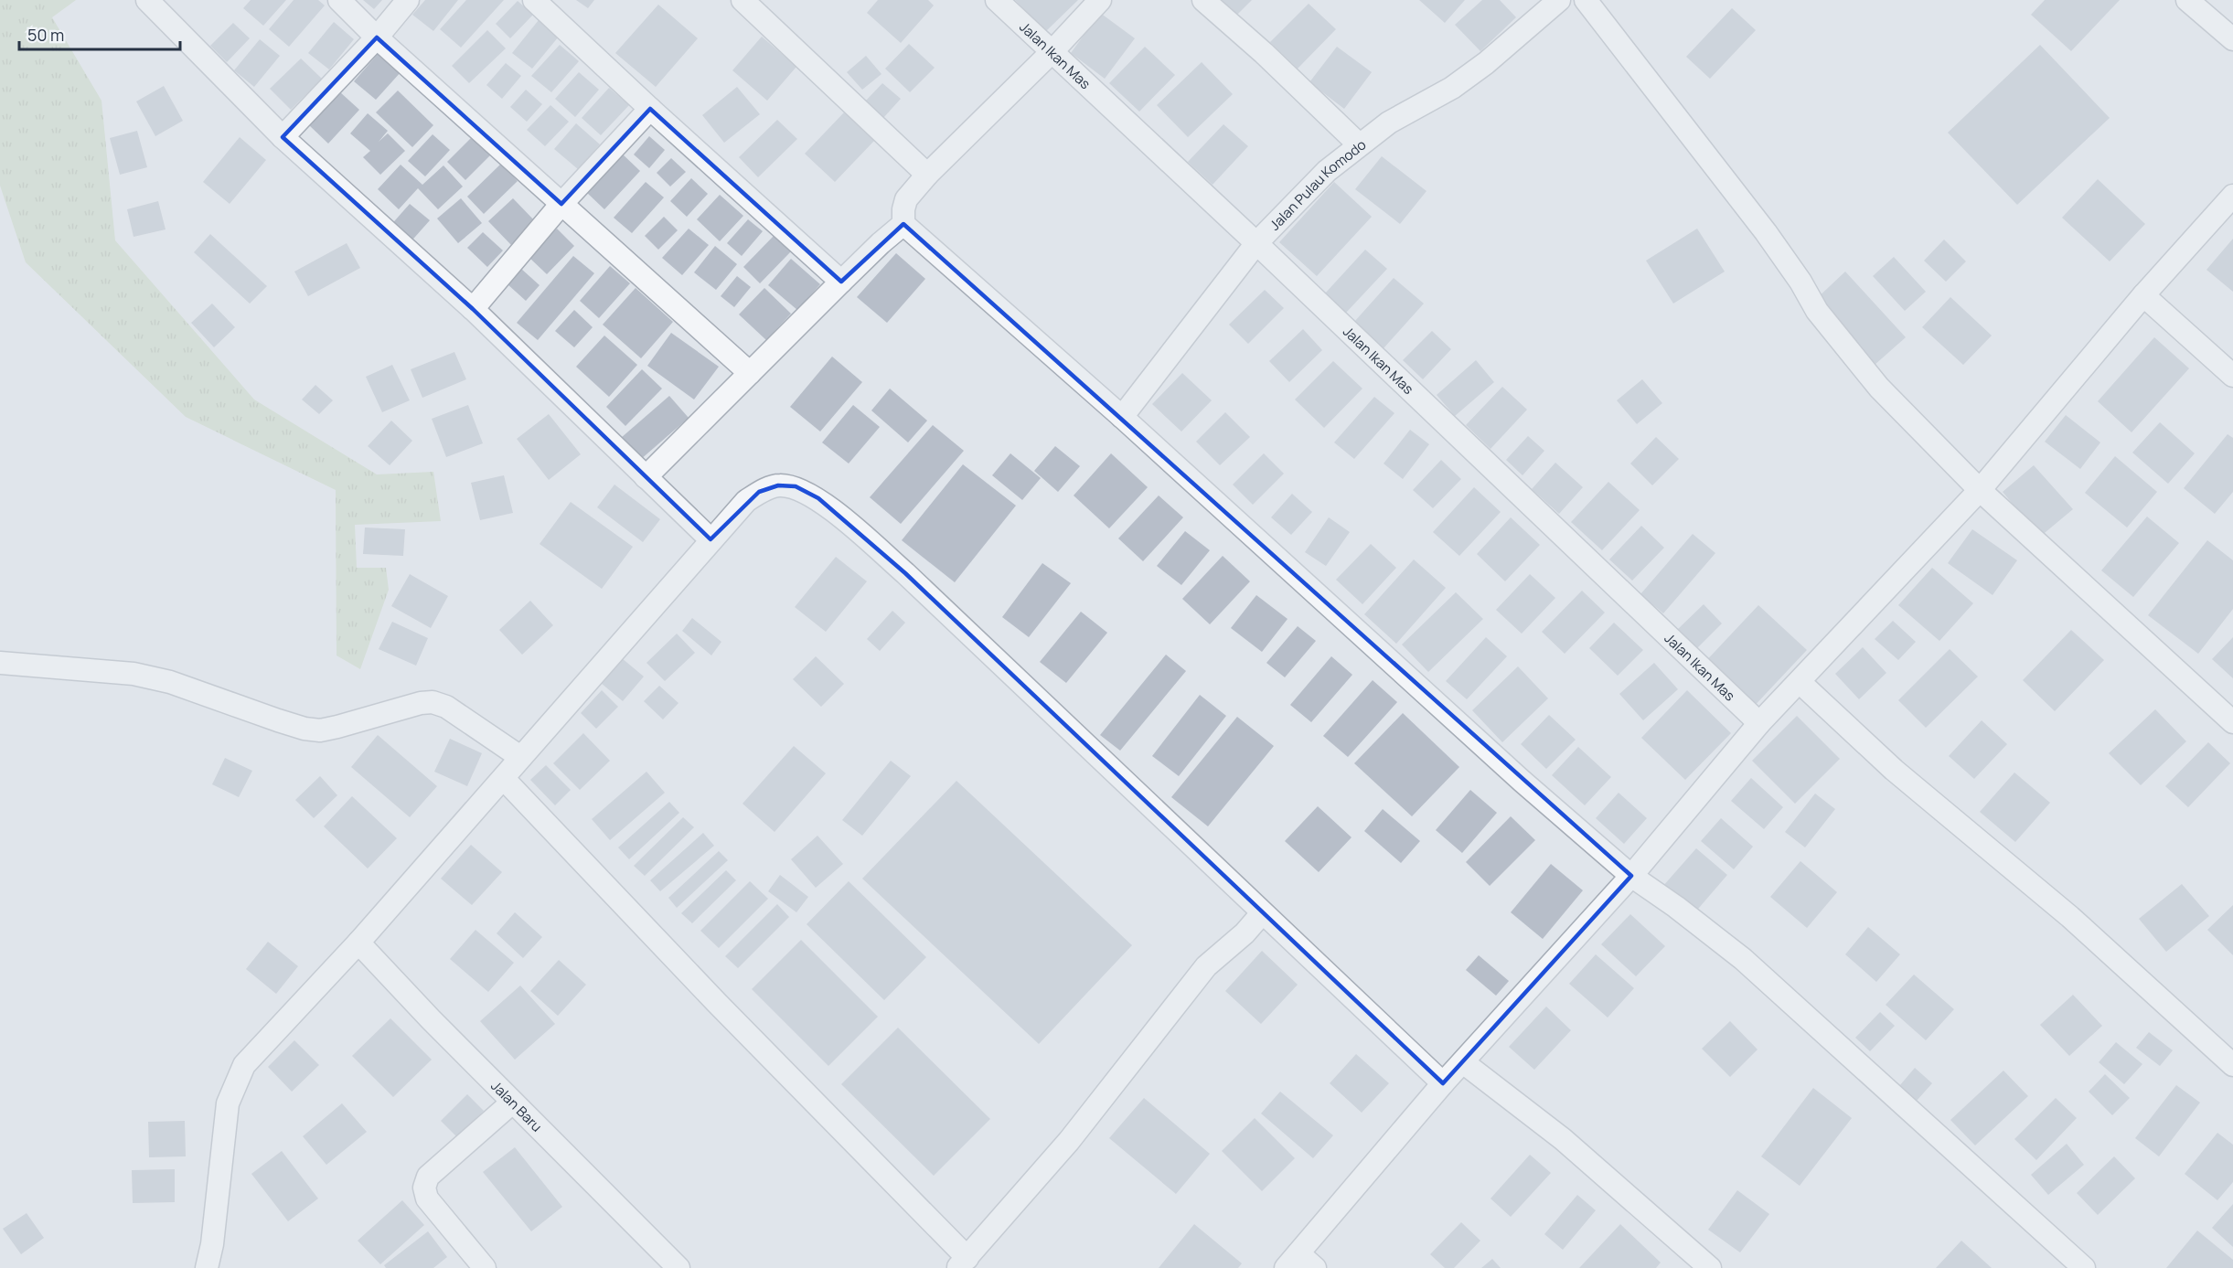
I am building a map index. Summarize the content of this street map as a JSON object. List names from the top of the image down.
{
  "streets": {
    "street": ["Jalan Ikan Mas", "Jalan Pulau Komodo", "Jalan Baru"]
  },
  "crossings": [
    ["Jalan Ikan Mas", "Jalan Pulau Komodo"]
  ],
  "scale_bar": "50 m"
}
